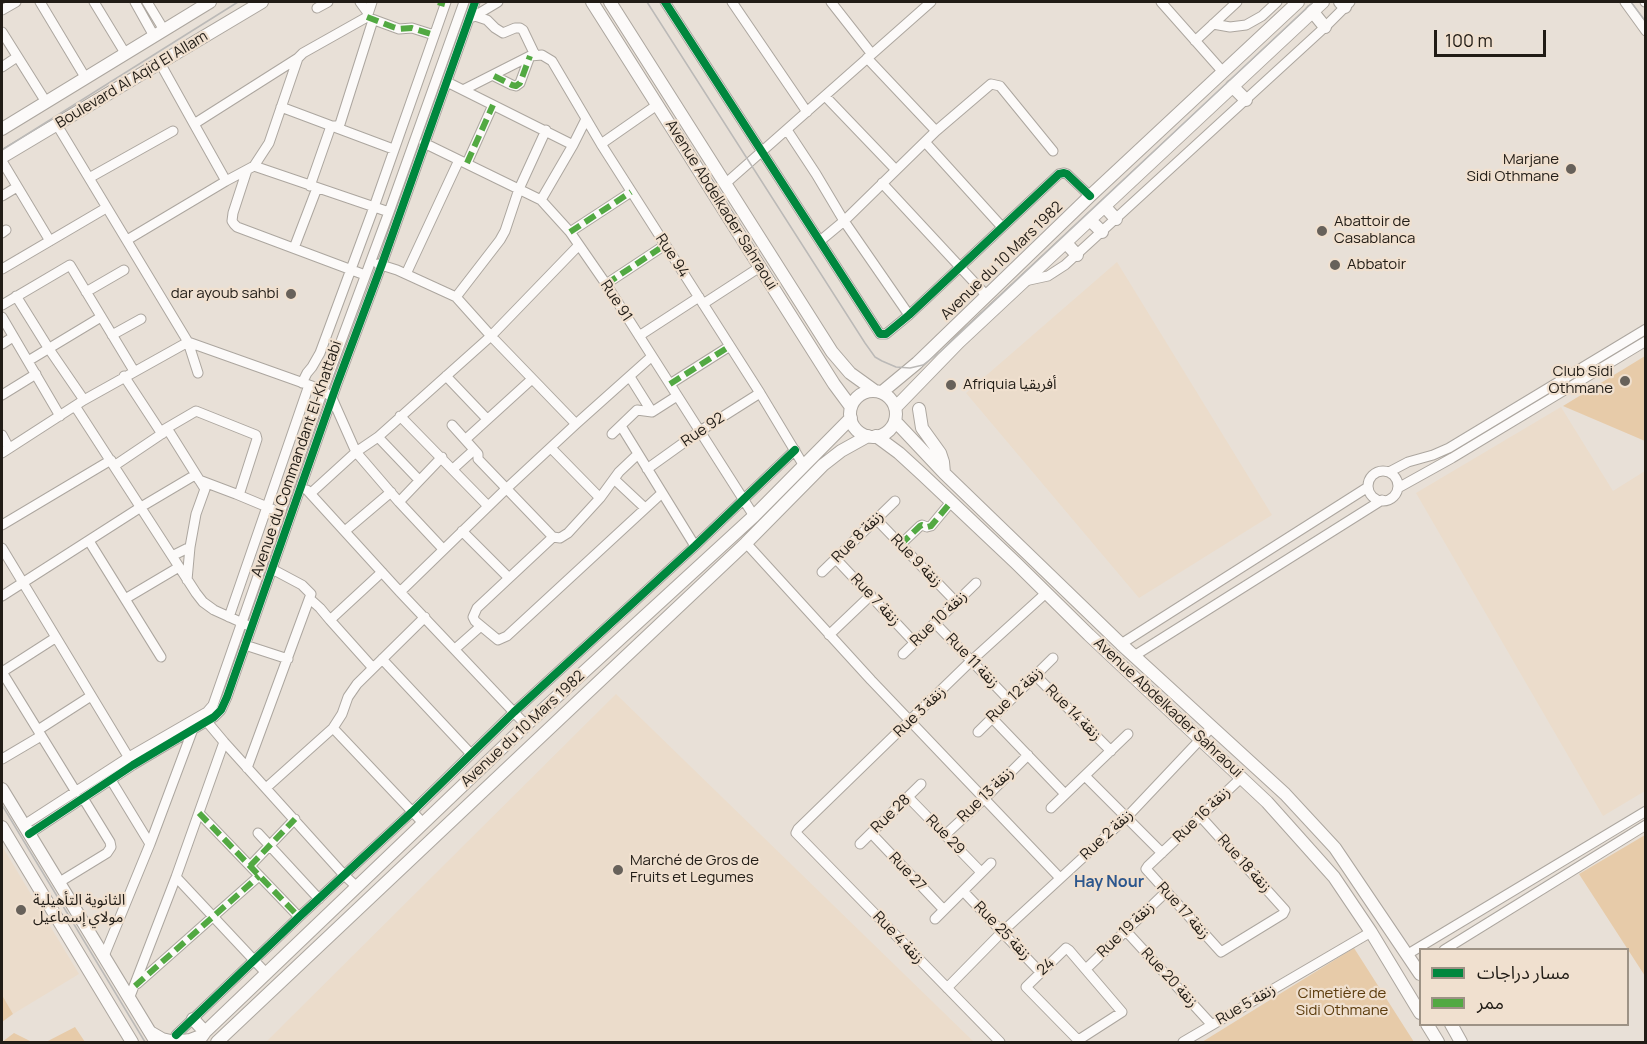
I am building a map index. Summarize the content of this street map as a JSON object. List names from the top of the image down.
{
  "streets": {
    "main road": ["Boulevard Al Aqid El Allam", "Avenue Abdelkader Sahraoui", "Avenue du 10 Mars 1982"],
    "street": [
      "Rue 94",
      "Rue 91",
      "Rue 92",
      "Avenue du Commandant El-Khattabi",
      "Rue 8 زنقة",
      "Rue 9 زنقة",
      "Rue 7 زنقة",
      "Rue 10 زنقة",
      "Rue 11 زنقة",
      "Rue 12 زنقة",
      "Rue 3 زنقة",
      "Rue 14 زنقة",
      "Rue 13 زنقة",
      "Rue 28",
      "Rue 16 زنقة",
      "Rue 29",
      "Rue 2 زنقة",
      "Rue 18 زنقة",
      "Rue 27",
      "Rue 17 زنقة",
      "Rue 19 زنقة",
      "Rue 25 زنقة",
      "Rue 4 زنقة",
      "24",
      "Rue 20 زنقة",
      "Rue 5 زنقة"
    ]
  },
  "crossings": [
    ["Avenue Abdelkader Sahraoui", "Avenue du 10 Mars 1982"],
    ["Avenue Abdelkader Sahraoui", "Rue 3 زنقة"],
    ["Avenue Abdelkader Sahraoui", "Rue 16 زنقة"],
    ["Avenue Abdelkader Sahraoui", "Rue 2 زنقة"],
    ["Avenue Abdelkader Sahraoui", "Rue 5 زنقة"],
    ["Rue 94", "Avenue du 10 Mars 1982"],
    ["Rue 94", "Rue 92"],
    ["Avenue du 10 Mars 1982", "Rue 91"],
    ["Rue 91", "Rue 92"],
    ["Rue 91", "Avenue du Commandant El-Khattabi"],
    ["Rue 8 زنقة", "Rue 9 زنقة"],
    ["Rue 8 زنقة", "Rue 7 زنقة"],
    ["Rue 9 زنقة", "Rue 10 زنقة"],
    ["Rue 7 زنقة", "Rue 10 زنقة"],
    ["Rue 10 زنقة", "Rue 11 زنقة"],
    ["Rue 11 زنقة", "Rue 12 زنقة"],
    ["Rue 11 زنقة", "Rue 3 زنقة"],
    ["Rue 12 زنقة", "Rue 14 زنقة"],
    ["Rue 12 زنقة", "Rue 13 زنقة"],
    ["Rue 3 زنقة", "Rue 4 زنقة"],
    ["Rue 13 زنقة", "Rue 29"],
    ["Rue 28", "Rue 29"],
    ["Rue 28", "Rue 27"],
    ["Rue 16 زنقة", "Rue 2 زنقة"],
    ["Rue 16 زنقة", "Rue 18 زنقة"],
    ["Rue 16 زنقة", "Rue 17 زنقة"],
    ["Rue 2 زنقة", "Rue 25 زنقة"],
    ["Rue 2 زنقة", "Rue 4 زنقة"],
    ["Rue 18 زنقة", "Rue 17 زنقة"],
    ["Rue 17 زنقة", "Rue 19 زنقة"],
    ["Rue 19 زنقة", "24"],
    ["Rue 19 زنقة", "Rue 20 زنقة"],
    ["Rue 25 زنقة", "24"],
    ["Rue 20 زنقة", "Rue 5 زنقة"]
  ],
  "districts": ["Hay Nour"],
  "parks": ["Cimetière de Sidi Othmane"],
  "places": [
    "Marjane Sidi Othmane",
    "Abattoir de Casablanca",
    "Abbatoir",
    "dar ayoub sahbi",
    "Club Sidi Othmane",
    "Afriquia أفريقيا",
    "Marché de Gros de Fruits et Legumes",
    "الثانوية التأهيلية مولاي إسماعيل"
  ],
  "legend": ["مسار دراجات", "ممر"],
  "scale_bar": "100 m"
}
